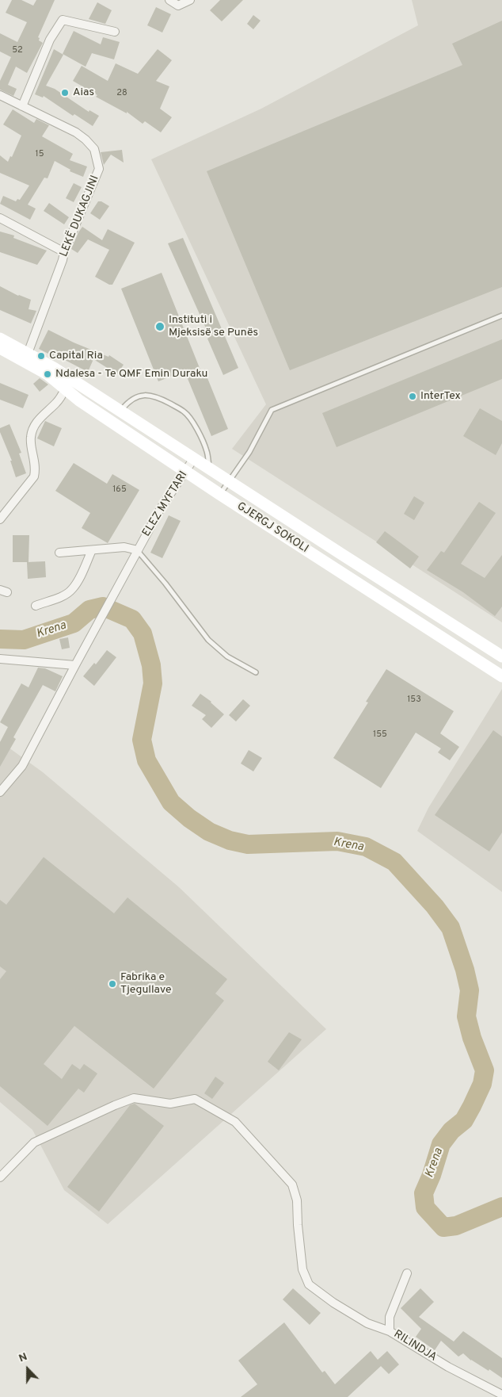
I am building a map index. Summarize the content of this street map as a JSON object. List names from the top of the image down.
{
  "streets": {
    "main road": ["GJERGJ SOKOLI"],
    "street": ["LEKË DUKAGJINI", "ELEZ MYFTARI", "RILINDJA"]
  },
  "crossings": [
    ["ELEZ MYFTARI", "GJERGJ SOKOLI"]
  ],
  "water": ["Krena"],
  "places": [
    "Aias",
    "Instituti i Mjeksisë se Punës",
    "Capital Ria",
    "Ndalesa - Te QMF Emin Duraku",
    "InterTex",
    "Fabrika e Tjegullave"
  ],
  "house_numbers": [
    "52",
    "28",
    "15",
    "165",
    "153",
    "155"
  ],
  "north": "top"
}
